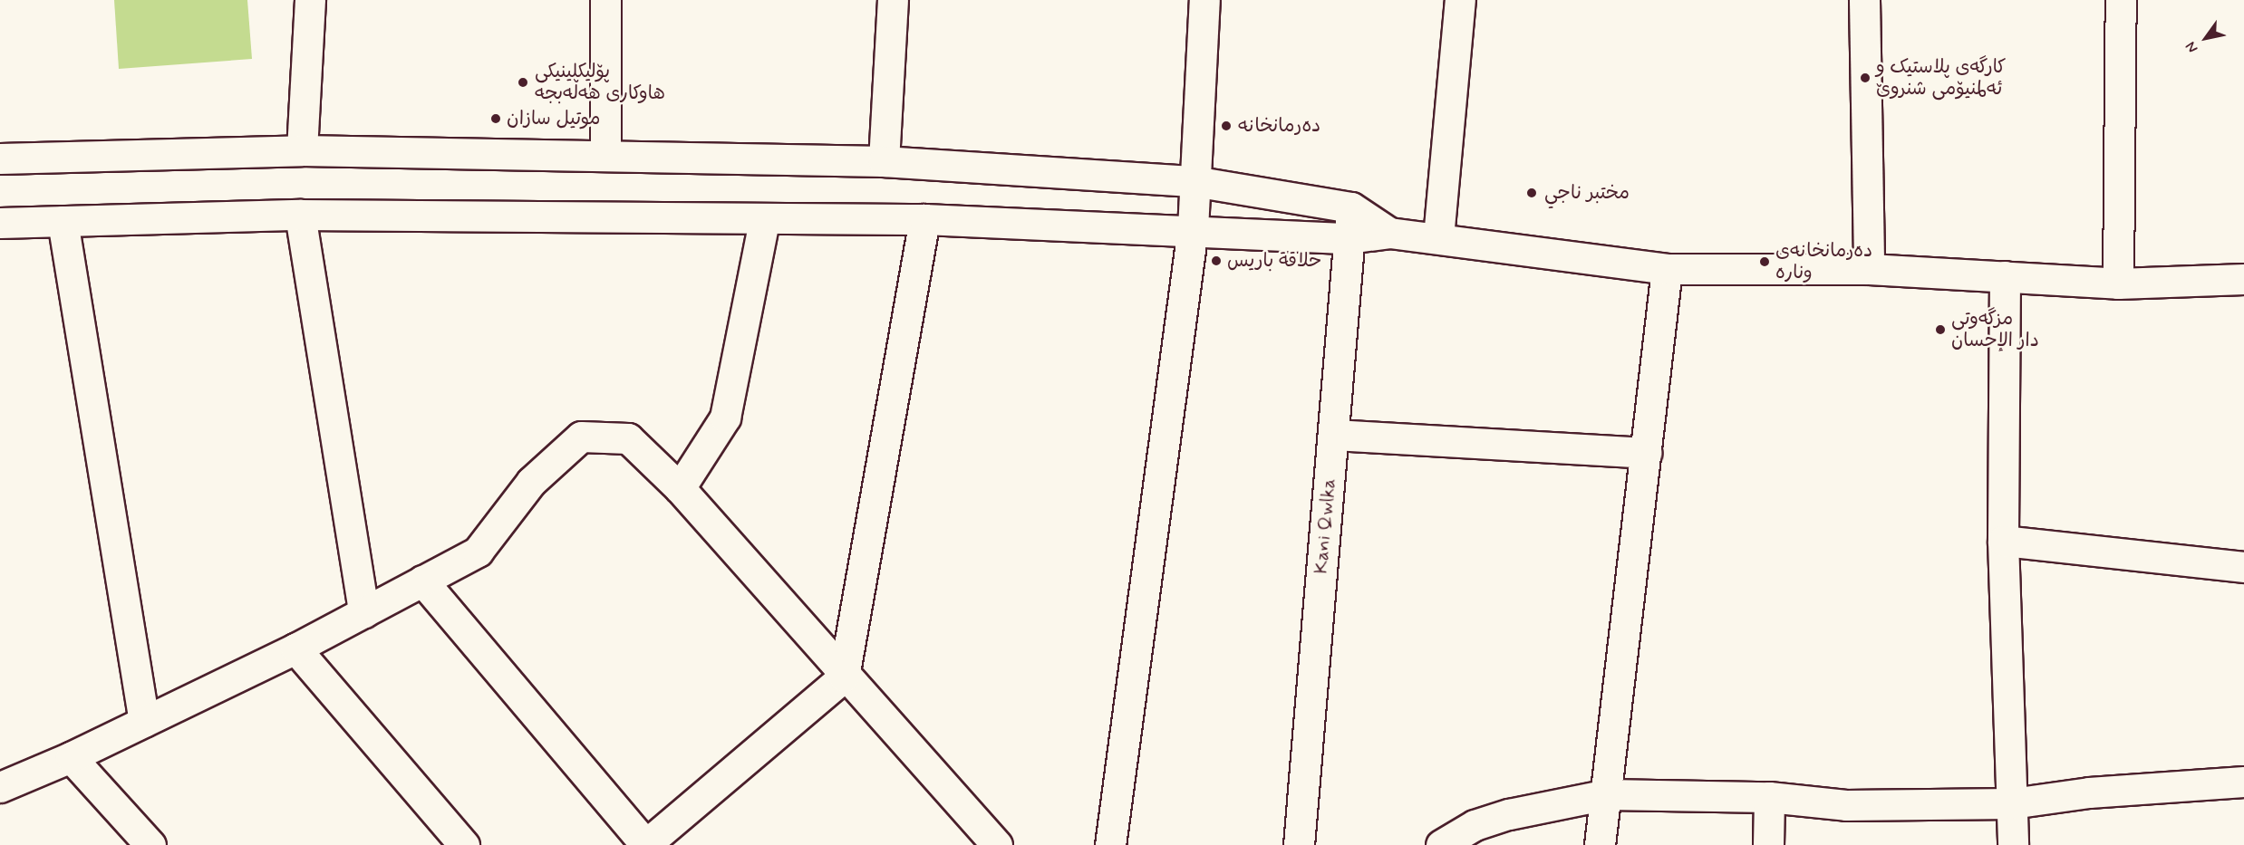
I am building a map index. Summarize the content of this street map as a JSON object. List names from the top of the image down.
{
  "streets": {
    "street": ["Kani Qwlka"]
  },
  "places": [
    "کارگەی پلاستیک و ئەلمنیۆمی شنروێ",
    "پۆلیکلینیکی هاوکاری هەڵەبجە",
    "موتيل سازان",
    "دەرمانخانە",
    "مختبر ناجي",
    "حلاقة باریس",
    "دەرمانخانەی ونارە",
    "مزگەوتی دار الإحسان"
  ],
  "north": "bottom left"
}
